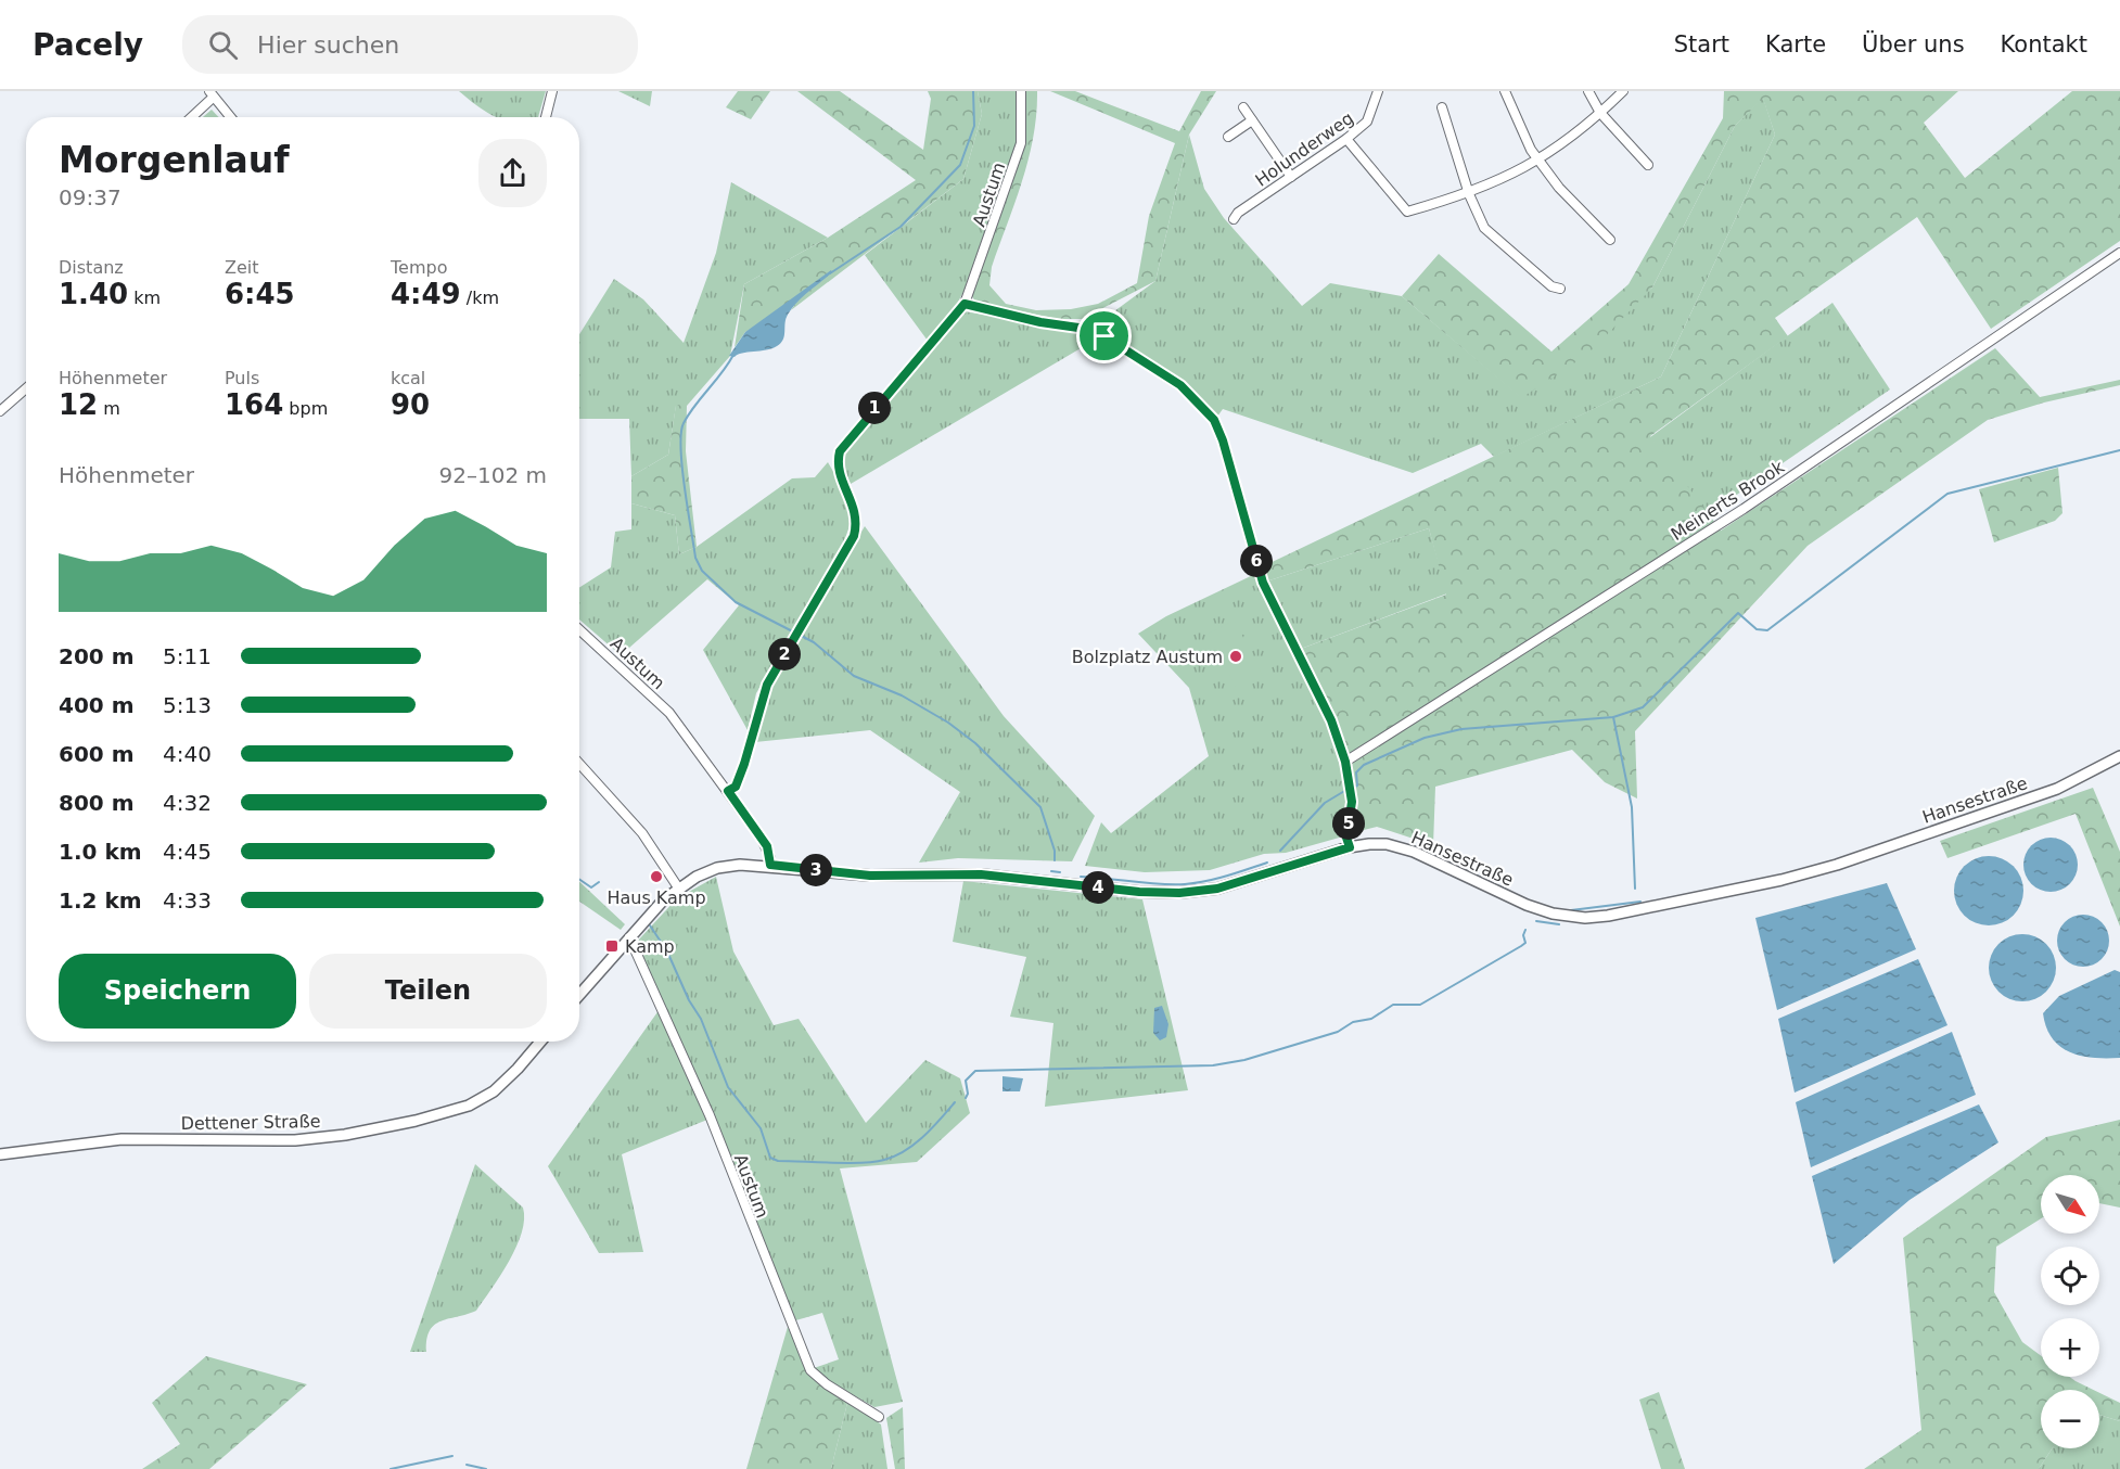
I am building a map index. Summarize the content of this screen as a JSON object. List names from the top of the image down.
{
  "streets": {
    "street": [
      "Holunderweg",
      "Austum",
      "Meinerts Brook",
      "Hansestraße",
      "Dettener Straße"
    ]
  },
  "crossings": [
    ["Austum", "Hansestraße"]
  ],
  "places": {
    "other": ["Bolzplatz Austum", "Haus Kamp"],
    "transit": ["Kamp"]
  },
  "north": "bottom right",
  "page": {
    "header": "Pacely",
    "search": "Hier suchen",
    "nav": [
      "Start",
      "Karte",
      "Über uns",
      "Kontakt"
    ],
    "heading": ["Morgenlauf", "09:37"],
    "stats": [
      ["Distanz", "1.40 km"],
      ["Zeit", "6:45"],
      ["Tempo", "4:49 /km"],
      ["Höhenmeter", "12 m"],
      ["Puls", "164 bpm"],
      ["kcal", "90"]
    ],
    "pins": [
      "1",
      "6",
      "2",
      "5",
      "3",
      "4"
    ],
    "chart": ["Höhenmeter", "92–102 m"],
    "list": [
      {
        "name": "200 m",
        "note": "5:11"
      },
      {
        "name": "400 m",
        "note": "5:13"
      },
      {
        "name": "600 m",
        "note": "4:40"
      },
      {
        "name": "800 m",
        "note": "4:32"
      },
      {
        "name": "1.0 km",
        "note": "4:45"
      },
      {
        "name": "1.2 km",
        "note": "4:33"
      }
    ],
    "buttons": ["Speichern", "Teilen"],
    "map_buttons": ["+", "−"]
  }
}
